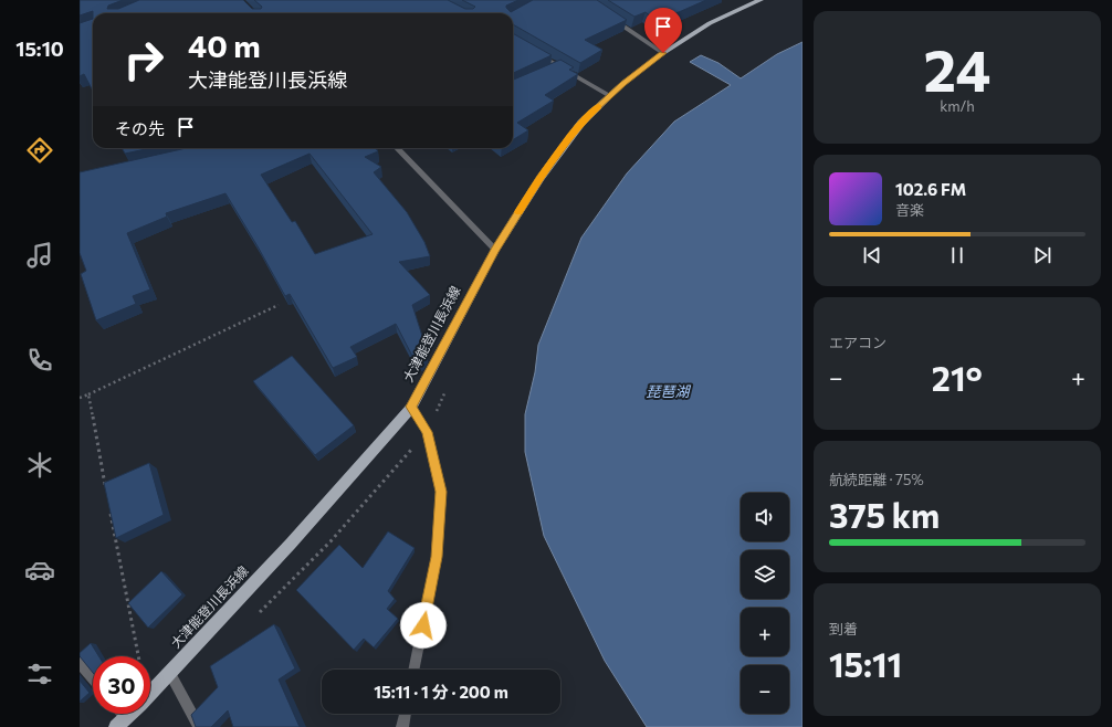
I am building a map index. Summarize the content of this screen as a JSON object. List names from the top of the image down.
{
  "streets": {
    "main road": ["大津能登川長浜線"]
  },
  "water": ["琵琶湖"],
  "page": {
    "tabs": "15:10",
    "tile": [
      ["24", "km/h"],
      "エアコン",
      ["航続距離 · 75%", "375 km"],
      ["到着", "15:11"]
    ],
    "turn": ["40 m", "大津能登川長浜線"],
    "then": "その先",
    "song": ["102.6 FM", "音楽"],
    "heat": ["−", "21°", "+"],
    "map_buttons": ["+", "−"],
    "limit": "30",
    "trip": "15:11 · 1 分 · 200 m"
  }
}
